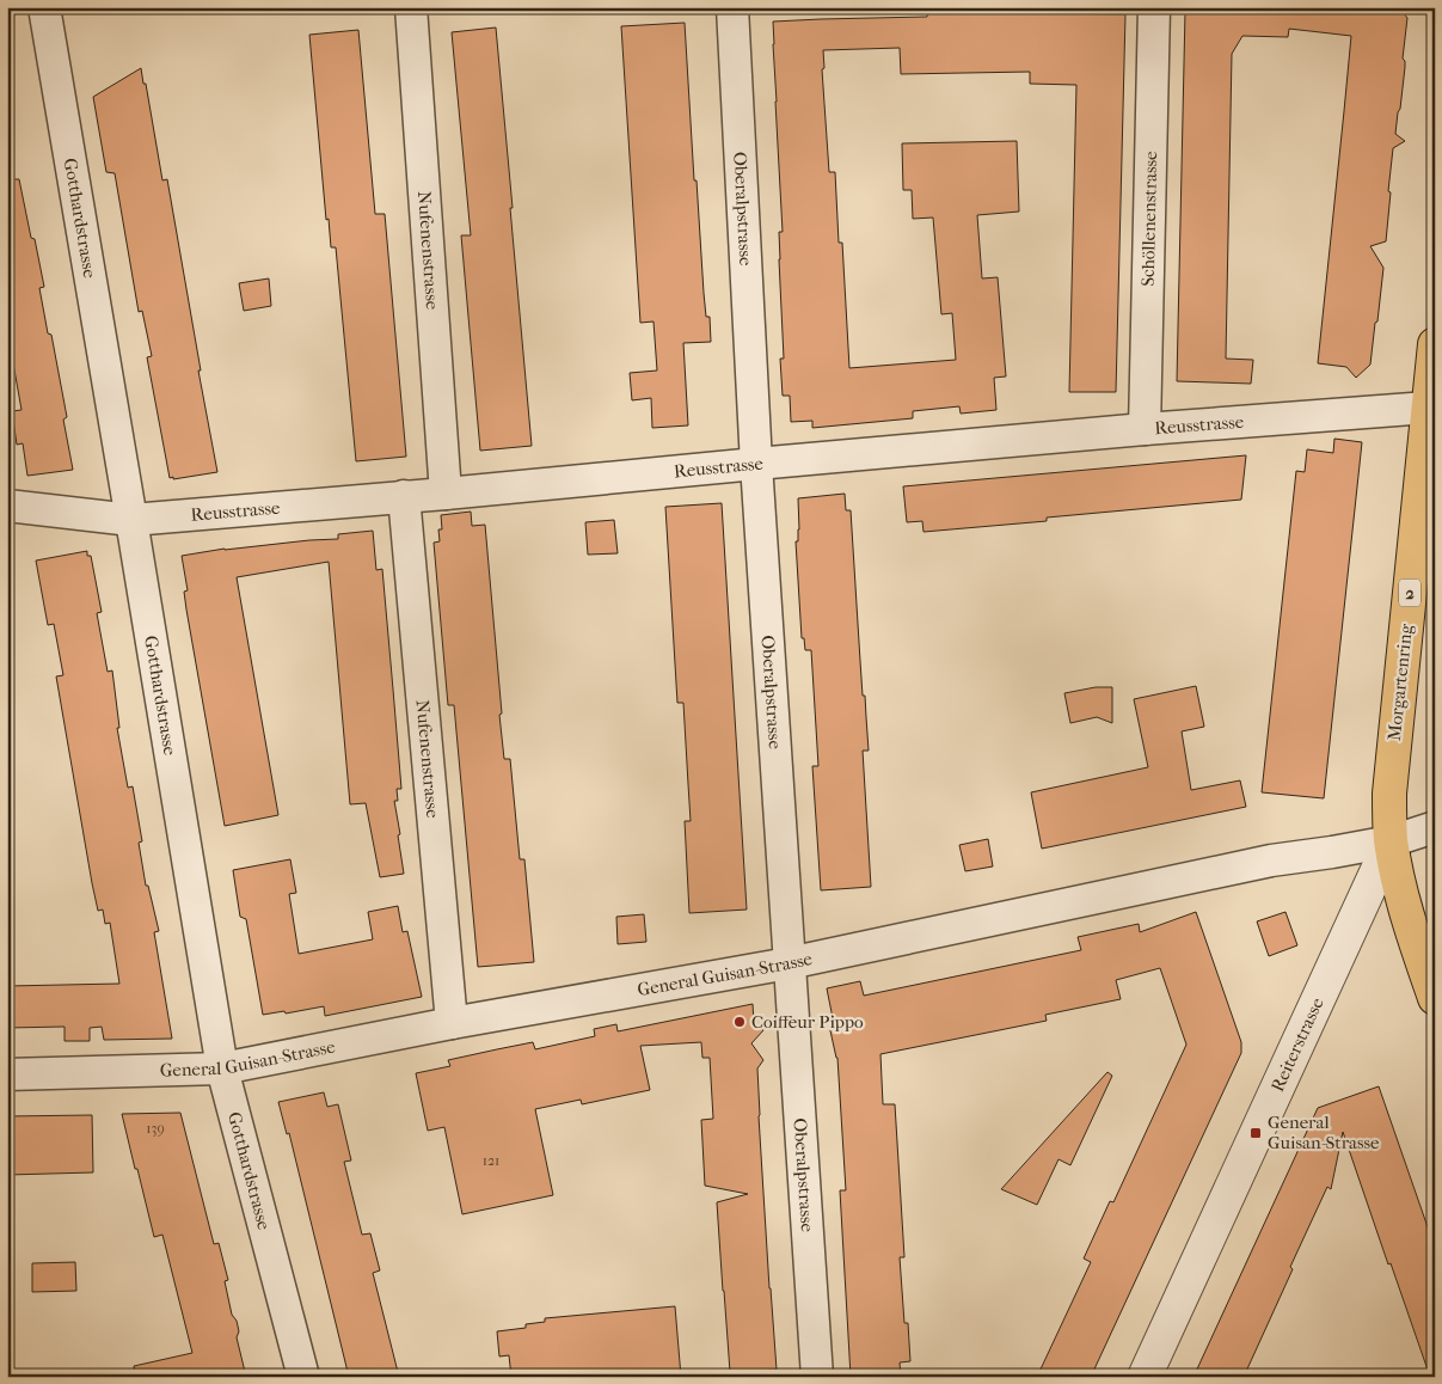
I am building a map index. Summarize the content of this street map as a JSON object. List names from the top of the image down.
{
  "streets": {
    "main road": ["2", "Morgartenring"],
    "street": [
      "Oberalpstrasse",
      "Gotthardstrasse",
      "Schöllenenstrasse",
      "Nufenenstrasse",
      "Reusstrasse",
      "General Guisan-Strasse",
      "Reiterstrasse"
    ]
  },
  "crossings": [
    ["Oberalpstrasse", "Reusstrasse"],
    ["Oberalpstrasse", "General Guisan-Strasse"],
    ["Gotthardstrasse", "Reusstrasse"],
    ["Gotthardstrasse", "General Guisan-Strasse"],
    ["Schöllenenstrasse", "Reusstrasse"],
    ["Nufenenstrasse", "Reusstrasse"],
    ["Nufenenstrasse", "General Guisan-Strasse"],
    ["Reusstrasse", "Morgartenring"],
    ["2", "Morgartenring"],
    ["2", "General Guisan-Strasse"],
    ["2", "Reiterstrasse"],
    ["Morgartenring", "General Guisan-Strasse"],
    ["Morgartenring", "Reiterstrasse"],
    ["General Guisan-Strasse", "Reiterstrasse"]
  ],
  "places": {
    "other": ["Coiffeur Pippo"],
    "transit": ["General Guisan-Strasse"]
  },
  "house_numbers": ["139", "121"]
}
